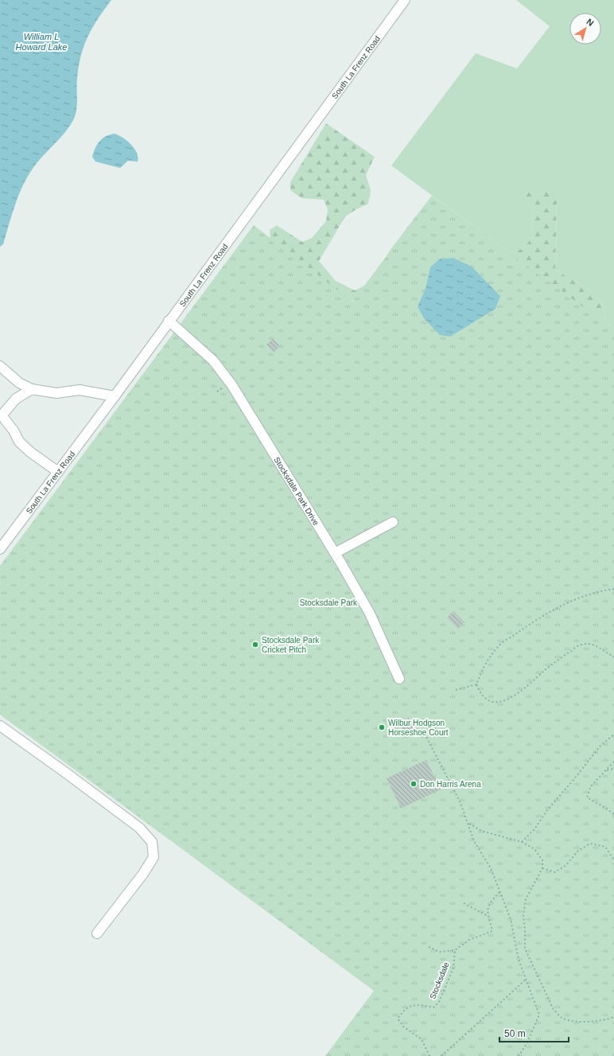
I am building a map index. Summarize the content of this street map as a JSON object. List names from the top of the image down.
{
  "streets": {
    "street": ["South La Frenz Road", "Stocksdale Park Drive"],
    "path": ["Stocksdale"]
  },
  "crossings": [
    ["South La Frenz Road", "Stocksdale Park Drive"]
  ],
  "water": ["William L Howard Lake"],
  "parks": ["Stocksdale Park"],
  "places": ["Stocksdale Park Cricket Pitch", "Wilbur Hodgson Horseshoe Court", "Don Harris Arena"],
  "scale_bar": "50 m",
  "north": "top right"
}
